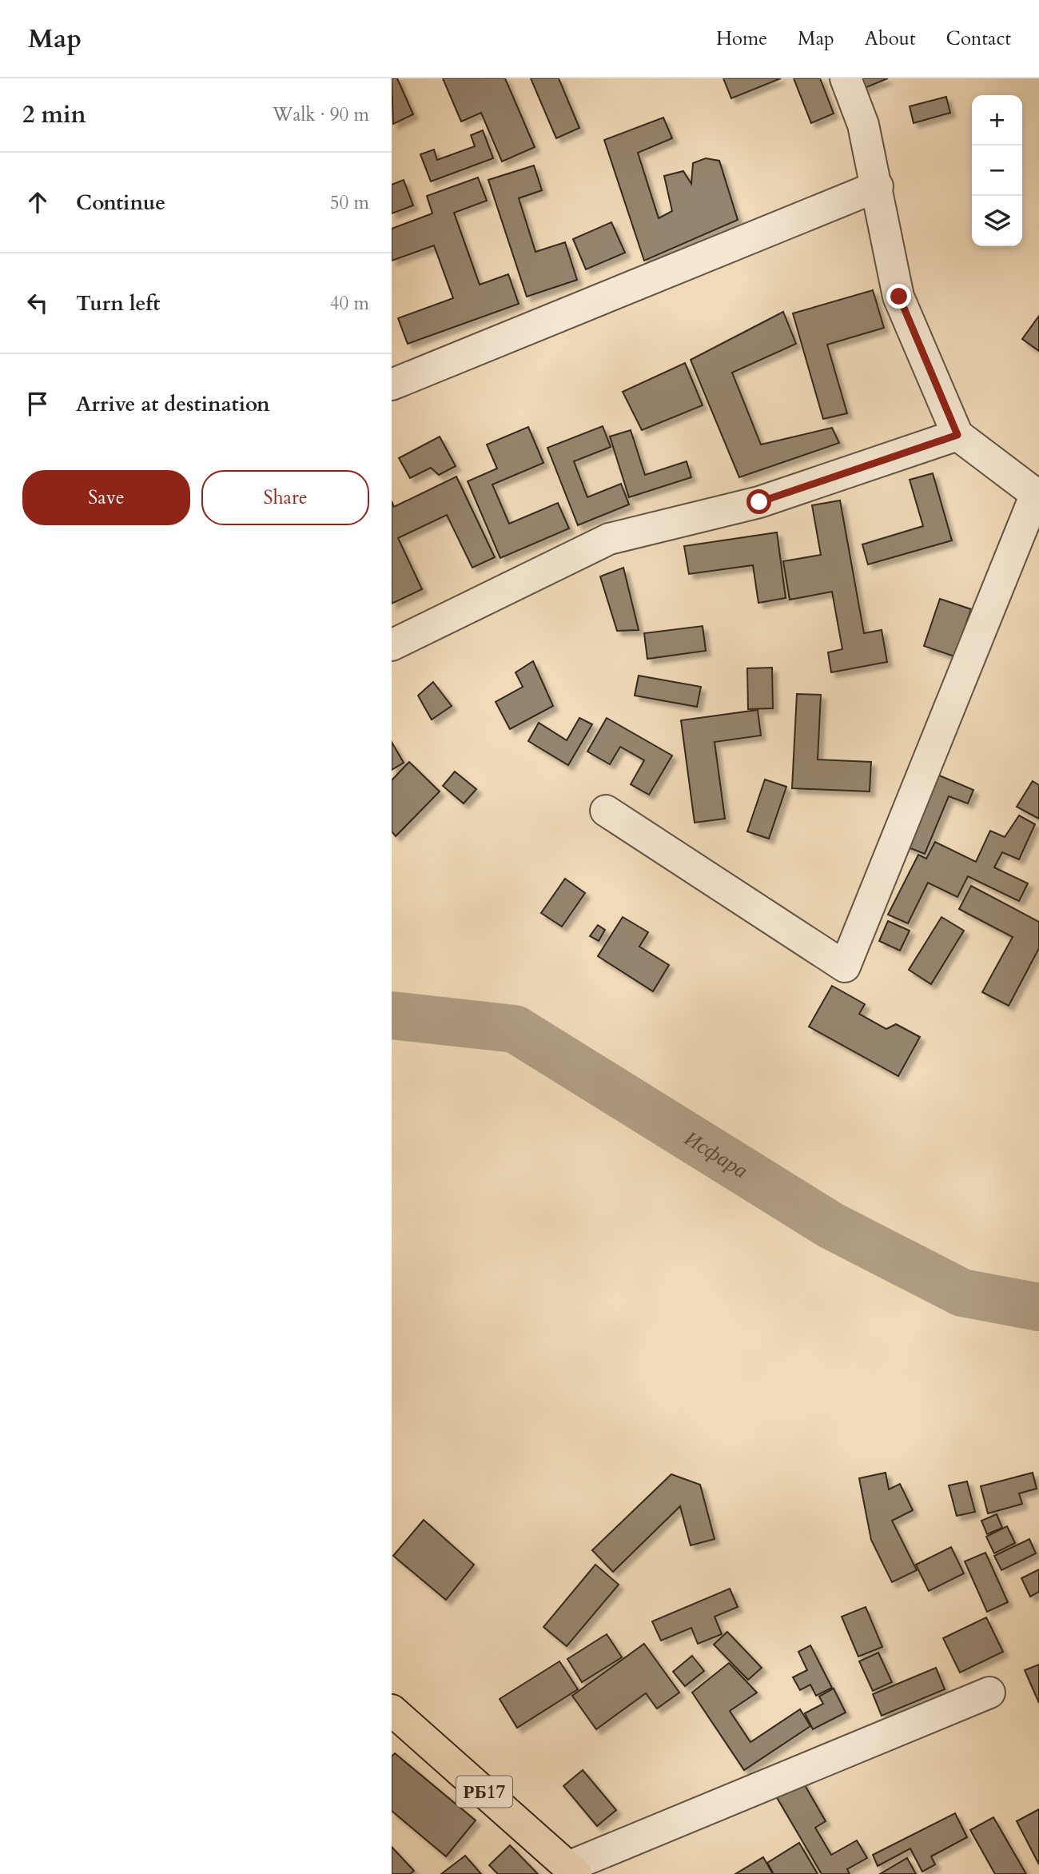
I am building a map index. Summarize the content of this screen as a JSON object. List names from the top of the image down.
{
  "streets": {
    "main road": ["РБ17"]
  },
  "water": ["Исфара"],
  "page": {
    "header": "Map",
    "nav": [
      "Home",
      "Map",
      "About",
      "Contact"
    ],
    "heading": ["2 min", "Walk · 90 m"],
    "map_buttons": ["+", "−"],
    "list": [
      ["Continue", "50 m"],
      ["Turn left", "40 m"],
      "Arrive at destination"
    ],
    "buttons": ["Save", "Share"]
  }
}
